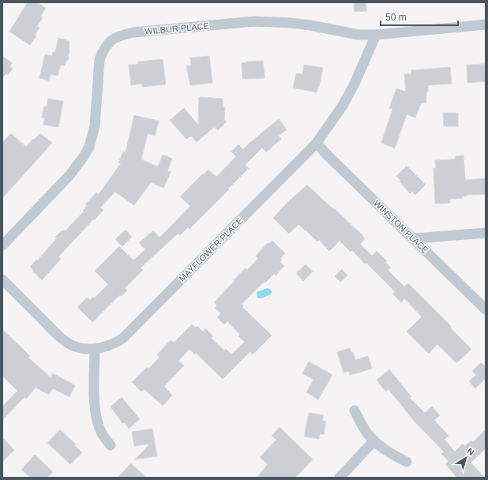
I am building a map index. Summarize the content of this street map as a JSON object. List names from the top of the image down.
{
  "streets": {
    "street": ["WILBUR PLACE", "WINSTON PLACE", "MAYFLOWER PLACE"]
  },
  "crossings": [
    ["WILBUR PLACE", "MAYFLOWER PLACE"],
    ["WINSTON PLACE", "MAYFLOWER PLACE"]
  ],
  "scale_bar": "50 m",
  "north": "top right"
}
